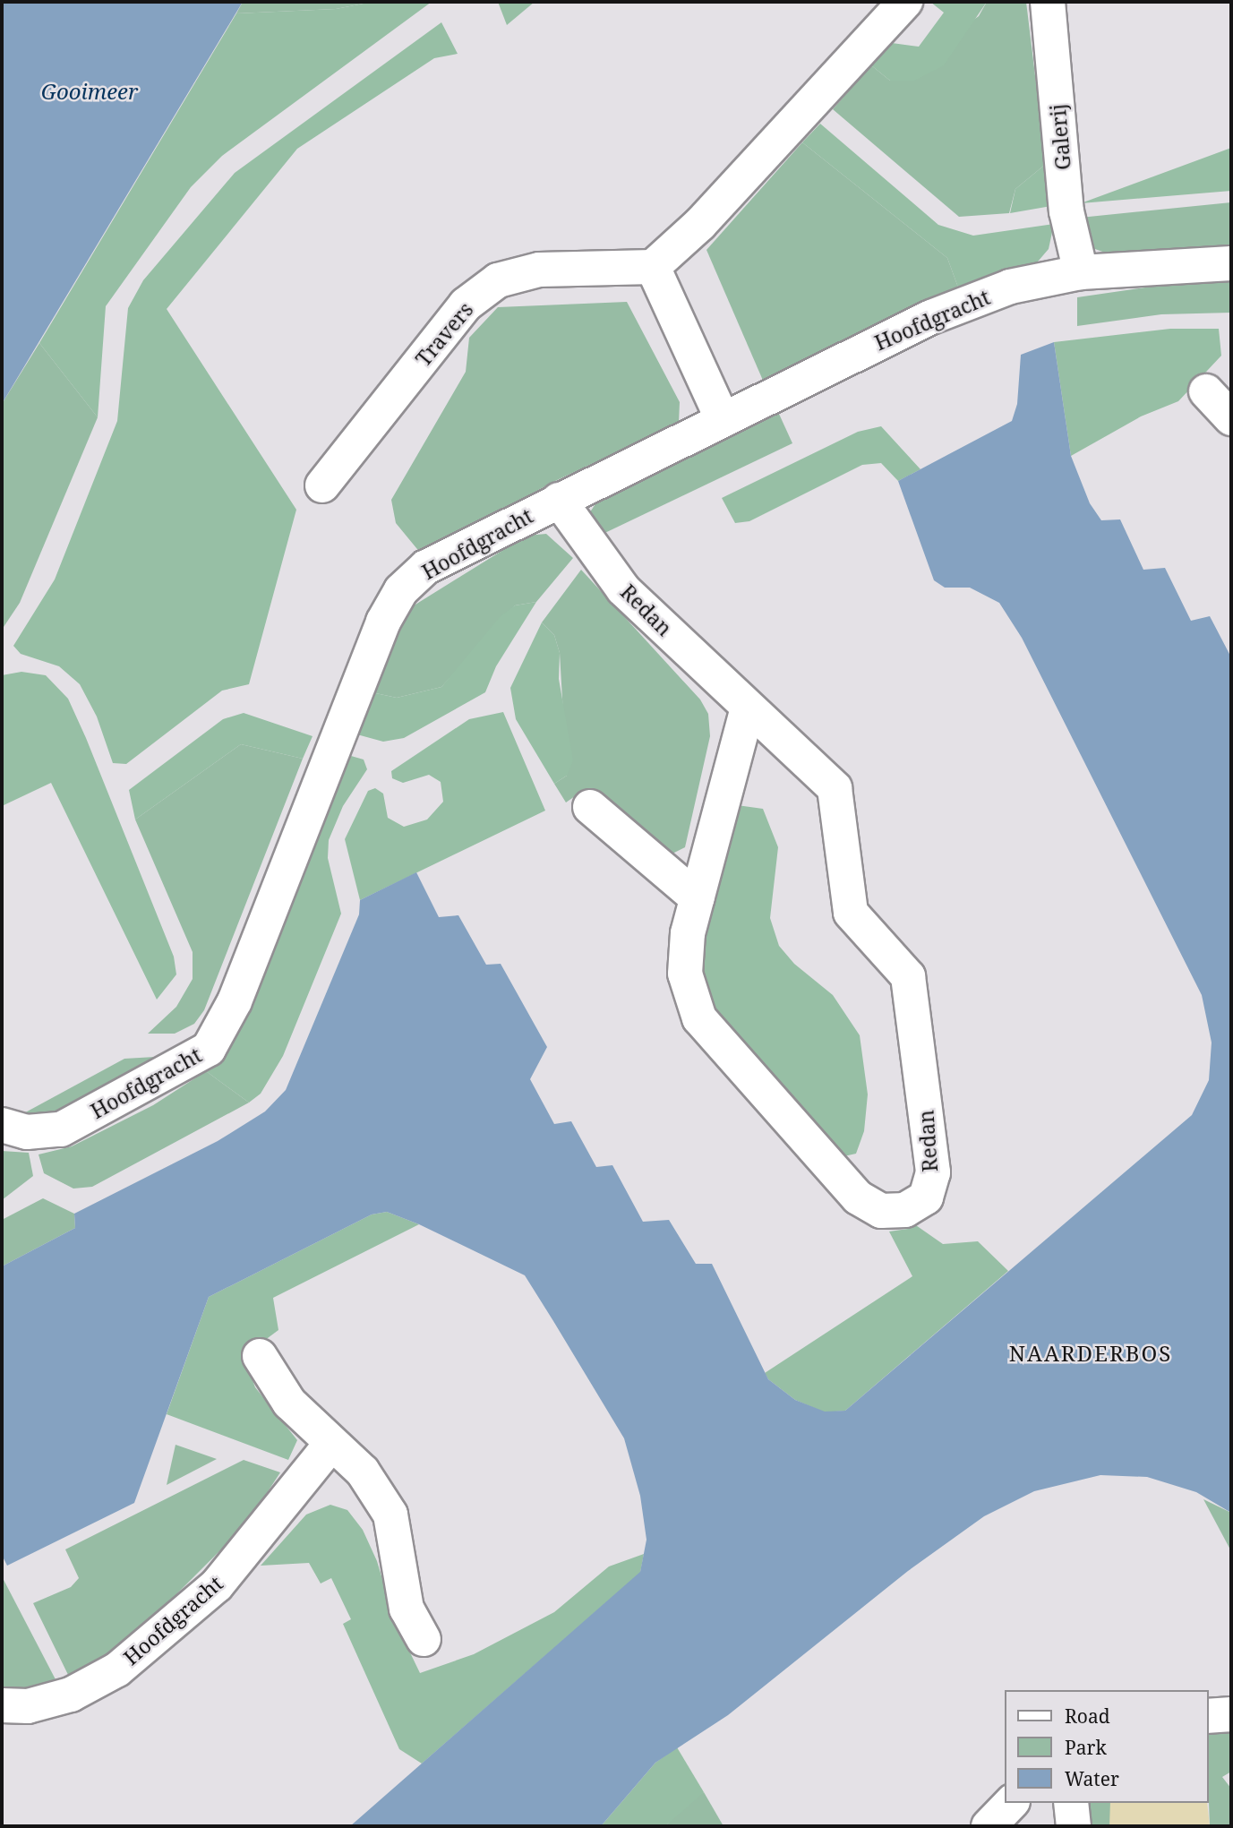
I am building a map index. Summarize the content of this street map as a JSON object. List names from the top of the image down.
{
  "streets": {
    "street": [
      "Galerij",
      "Hoofdgracht",
      "Travers",
      "Redan"
    ]
  },
  "crossings": [
    ["Galerij", "Hoofdgracht"],
    ["Hoofdgracht", "Redan"]
  ],
  "districts": ["NAARDERBOS"],
  "water": ["Gooimeer"],
  "legend": ["Road", "Park", "Water"]
}
